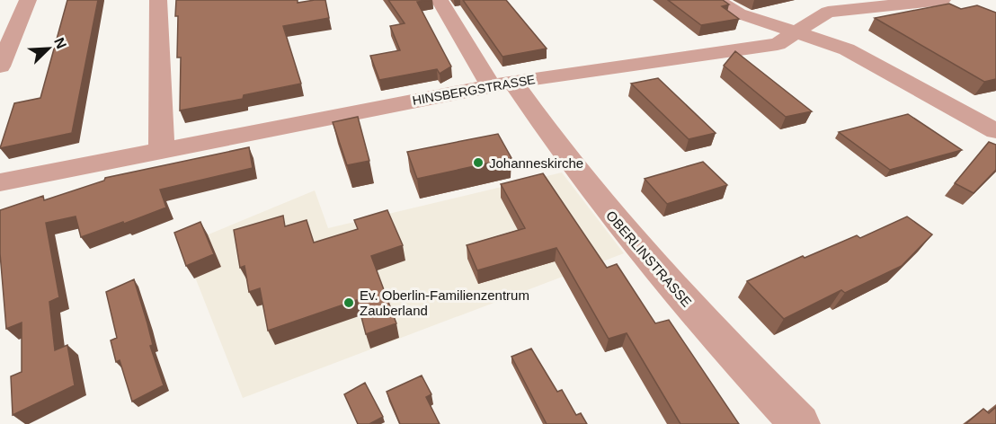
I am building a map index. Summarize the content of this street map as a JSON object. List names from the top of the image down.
{
  "streets": {
    "street": ["HINSBERGSTRASSE", "OBERLINSTRASSE"]
  },
  "crossings": [
    ["HINSBERGSTRASSE", "OBERLINSTRASSE"]
  ],
  "places": ["Johanneskirche", "Ev. Oberlin-Familienzentrum Zauberland"],
  "north": "top right"
}
